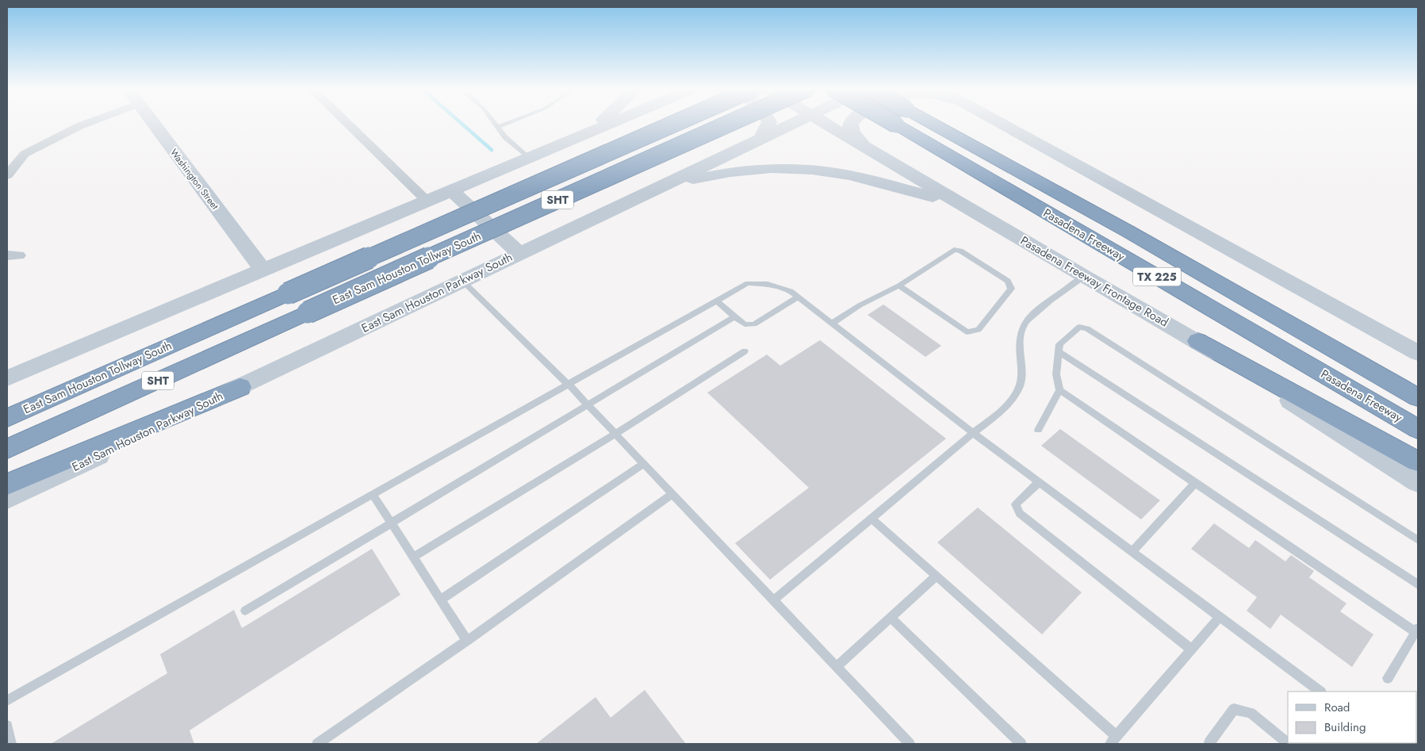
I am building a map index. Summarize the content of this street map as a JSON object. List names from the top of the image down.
{
  "streets": {
    "highway": [
      "SHT",
      "Pasadena Freeway",
      "East Sam Houston Tollway South",
      "TX 225"
    ],
    "main road": ["Washington Street", "Pasadena Freeway Frontage Road", "East Sam Houston Parkway South"]
  },
  "legend": ["Road", "Building"]
}
